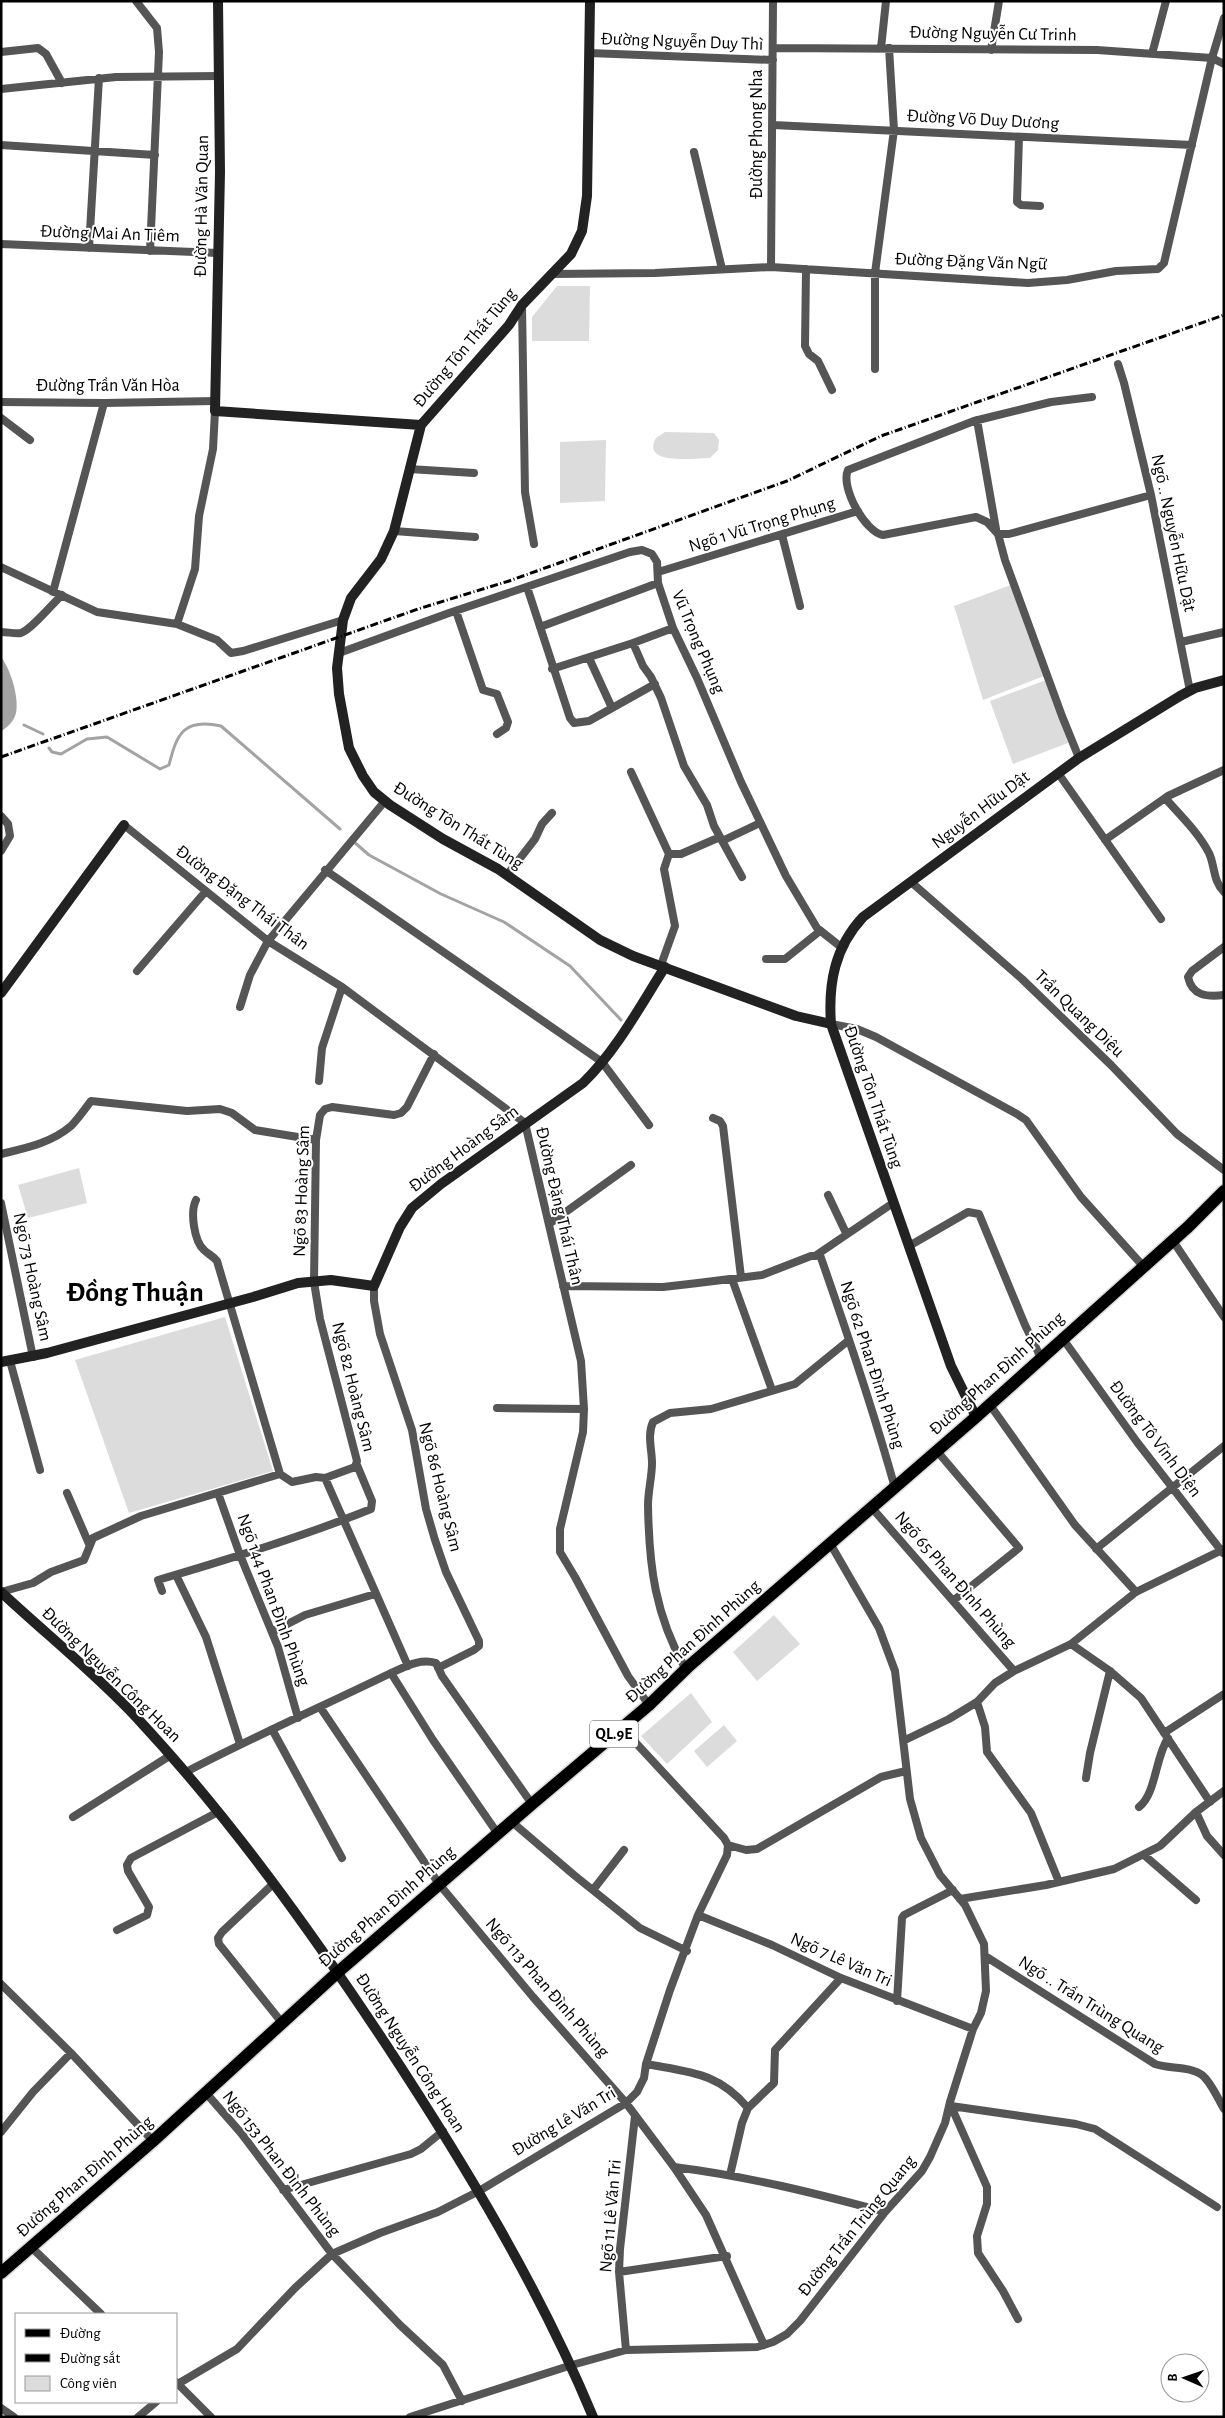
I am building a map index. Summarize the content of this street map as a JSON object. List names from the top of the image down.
{
  "streets": {
    "main road": ["Đường Phan Đình Phùng", "QL.9E"],
    "street": [
      "Đường Nguyễn Cư Trinh",
      "Đường Nguyễn Duy Thì",
      "Đường Võ Duy Dương",
      "Đường Phong Nha",
      "Đường Hà Văn Quan",
      "Đường Mai An Tiêm",
      "Đường Đặng Văn Ngữ",
      "Đường Tôn Thất Tùng",
      "Đường Trần Văn Hòa",
      "Ngõ 1 Vũ Trọng Phụng",
      "Ngõ .. Nguyễn Hữu Dật",
      "Vũ Trọng Phụng",
      "Nguyễn Hữu Dật",
      "Đường Đặng Thái Thân",
      "Trần Quang Diệu",
      "Đường Hoàng Sâm",
      "Ngõ 83 Hoàng Sâm",
      "Ngõ 73 Hoàng Sâm",
      "Ngõ 62 Phan Đình Phùng",
      "Ngõ 82 Hoàng Sâm",
      "Đường Tô Vĩnh Diện",
      "Ngõ 86 Hoàng Sâm",
      "Ngõ 65 Phan Đình Phùng",
      "Ngõ 144 Phan Đình Phùng",
      "Đường Nguyễn Công Hoan",
      "Ngõ 7 Lê Văn Tri",
      "Ngõ 113 Phan Đình Phùng",
      "Ngõ .. Trần Trùng Quang",
      "Đường Lê Văn Tri",
      "Ngõ 153 Phan Đình Phùng",
      "Ngõ 11 Lê Văn Tri",
      "Đường Trần Trùng Quang"
    ]
  },
  "crossings": [
    ["Đường Nguyễn Cư Trinh", "Đường Phong Nha"],
    ["Đường Nguyễn Cư Trinh", "Đường Đặng Văn Ngữ"],
    ["Đường Nguyễn Duy Thì", "Đường Phong Nha"],
    ["Đường Nguyễn Duy Thì", "Đường Tôn Thất Tùng"],
    ["Đường Võ Duy Dương", "Đường Phong Nha"],
    ["Đường Võ Duy Dương", "Đường Đặng Văn Ngữ"],
    ["Đường Phong Nha", "Đường Đặng Văn Ngữ"],
    ["Đường Hà Văn Quan", "Đường Mai An Tiêm"],
    ["Đường Hà Văn Quan", "Đường Trần Văn Hòa"],
    ["Đường Đặng Văn Ngữ", "Đường Tôn Thất Tùng"],
    ["Đường Tôn Thất Tùng", "Đường Trần Văn Hòa"],
    ["Đường Tôn Thất Tùng", "Vũ Trọng Phụng"],
    ["Đường Tôn Thất Tùng", "Nguyễn Hữu Dật"],
    ["Đường Tôn Thất Tùng", "Đường Hoàng Sâm"],
    ["Đường Tôn Thất Tùng", "Đường Phan Đình Phùng"],
    ["Ngõ 1 Vũ Trọng Phụng", "Vũ Trọng Phụng"],
    ["Ngõ .. Nguyễn Hữu Dật", "Nguyễn Hữu Dật"],
    ["Vũ Trọng Phụng", "Nguyễn Hữu Dật"],
    ["Nguyễn Hữu Dật", "Trần Quang Diệu"],
    ["Đường Đặng Thái Thân", "Đường Hoàng Sâm"],
    ["Đường Đặng Thái Thân", "Ngõ 83 Hoàng Sâm"],
    ["Đường Đặng Thái Thân", "Đường Phan Đình Phùng"],
    ["Đường Hoàng Sâm", "Ngõ 86 Hoàng Sâm"],
    ["Ngõ 83 Hoàng Sâm", "Ngõ 82 Hoàng Sâm"],
    ["Ngõ 62 Phan Đình Phùng", "Đường Phan Đình Phùng"],
    ["Đường Phan Đình Phùng", "Đường Tô Vĩnh Diện"],
    ["Đường Phan Đình Phùng", "Ngõ 65 Phan Đình Phùng"],
    ["Đường Phan Đình Phùng", "Ngõ 144 Phan Đình Phùng"],
    ["Đường Phan Đình Phùng", "Đường Nguyễn Công Hoan"],
    ["Đường Phan Đình Phùng", "Ngõ 113 Phan Đình Phùng"],
    ["Đường Phan Đình Phùng", "Ngõ 153 Phan Đình Phùng"],
    ["Đường Phan Đình Phùng", "Đường Trần Trùng Quang"],
    ["Ngõ 144 Phan Đình Phùng", "Ngõ 113 Phan Đình Phùng"],
    ["Đường Nguyễn Công Hoan", "Đường Lê Văn Tri"],
    ["Đường Nguyễn Công Hoan", "Đường Trần Trùng Quang"],
    ["Ngõ 7 Lê Văn Tri", "Đường Lê Văn Tri"],
    ["Ngõ 7 Lê Văn Tri", "Đường Trần Trùng Quang"],
    ["Ngõ 113 Phan Đình Phùng", "Đường Lê Văn Tri"],
    ["Ngõ 113 Phan Đình Phùng", "Ngõ 11 Lê Văn Tri"],
    ["Ngõ 113 Phan Đình Phùng", "Đường Trần Trùng Quang"],
    ["Ngõ .. Trần Trùng Quang", "Đường Trần Trùng Quang"],
    ["Đường Lê Văn Tri", "Ngõ 153 Phan Đình Phùng"],
    ["Ngõ 153 Phan Đình Phùng", "Đường Trần Trùng Quang"],
    ["Ngõ 11 Lê Văn Tri", "Đường Trần Trùng Quang"]
  ],
  "districts": ["Đồng Thuận"],
  "legend": ["Đường", "Đường sắt", "Công viên"],
  "north": "left"
}
